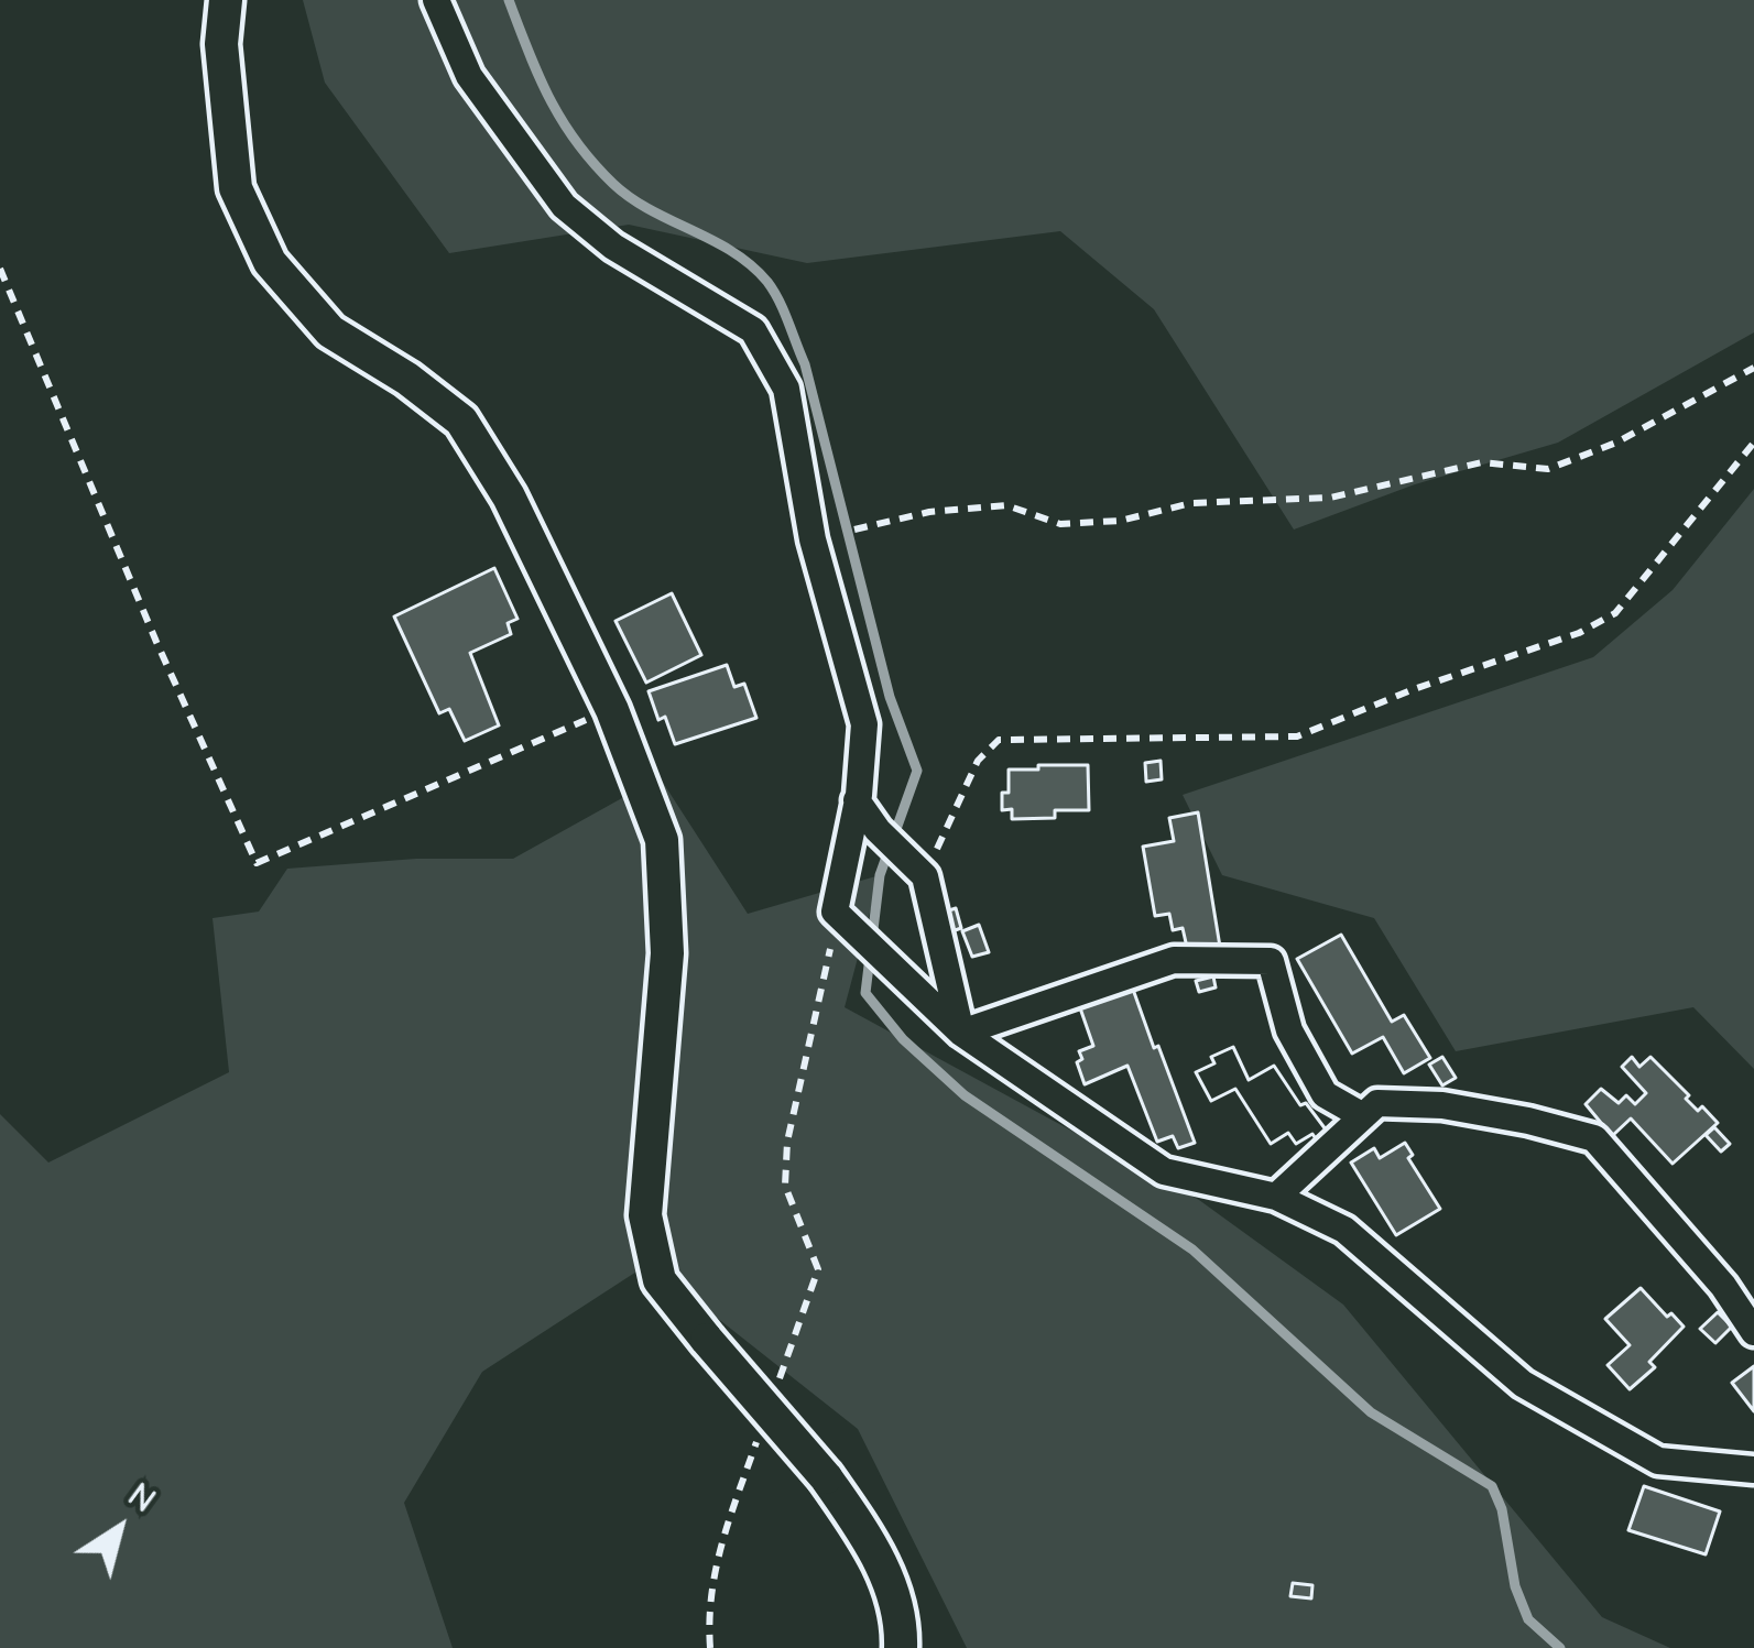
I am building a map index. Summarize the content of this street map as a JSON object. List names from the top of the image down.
{
  "north": "top right"
}
